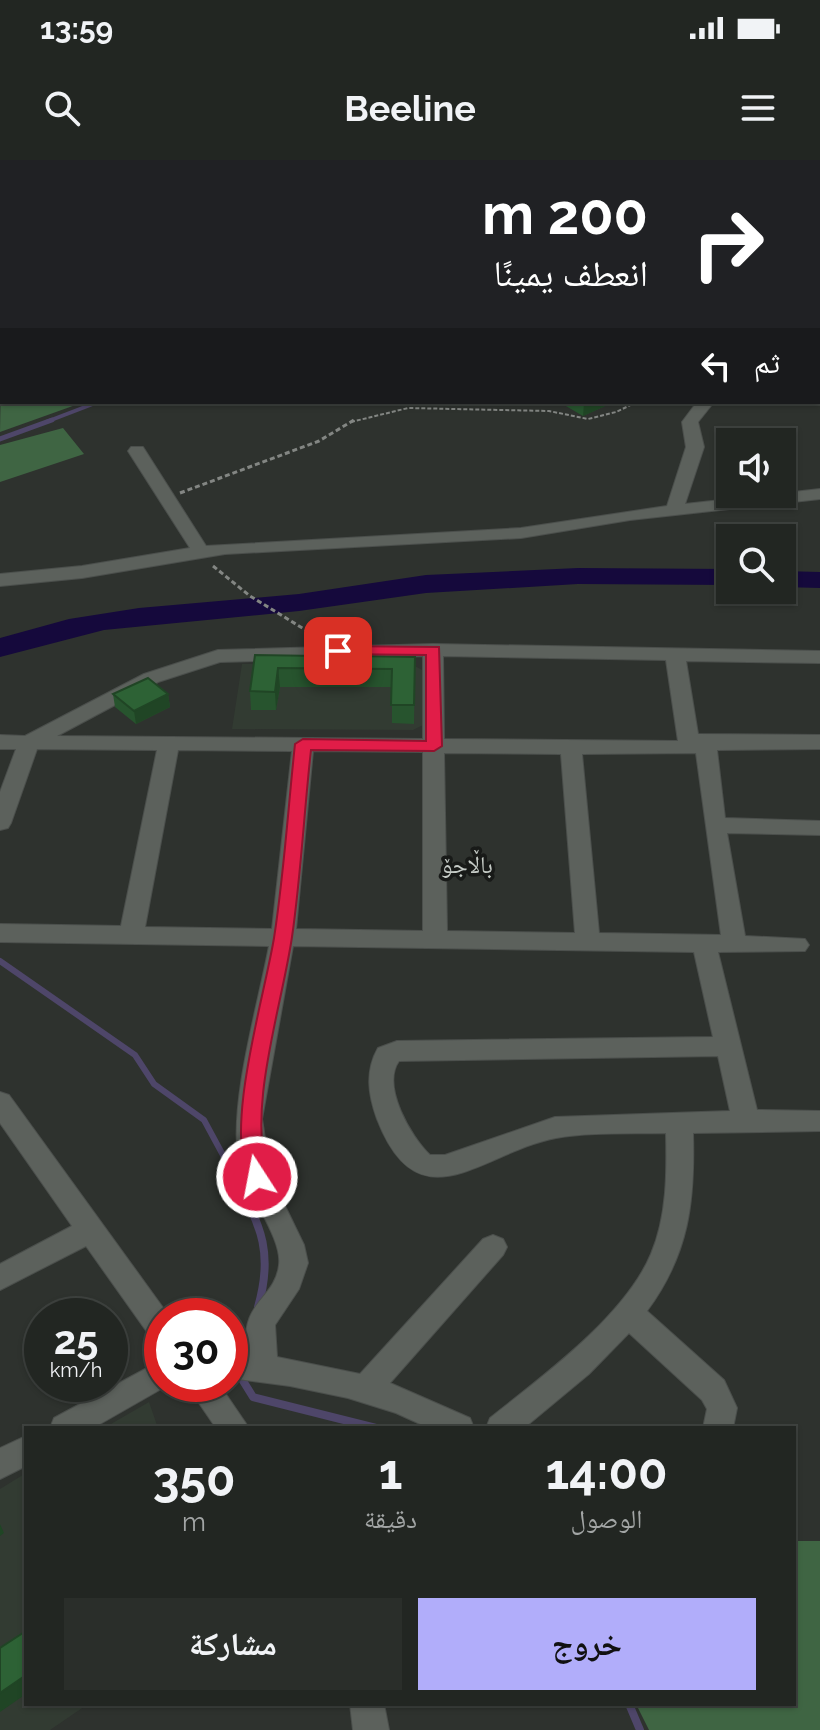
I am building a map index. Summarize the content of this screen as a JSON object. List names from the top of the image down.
{
  "districts": ["باڵاجۆ"],
  "page": {
    "status": "13:59",
    "header": "Beeline",
    "turn": ["200 m", "انعطف يمينًا"],
    "then": "ثم",
    "speed": "25 km/h",
    "limit": "30",
    "eta": [
      "14:00",
      "الوصول",
      "1",
      "دقيقة",
      "350",
      "m"
    ],
    "buttons": ["خروج", "مشاركة"]
  }
}
